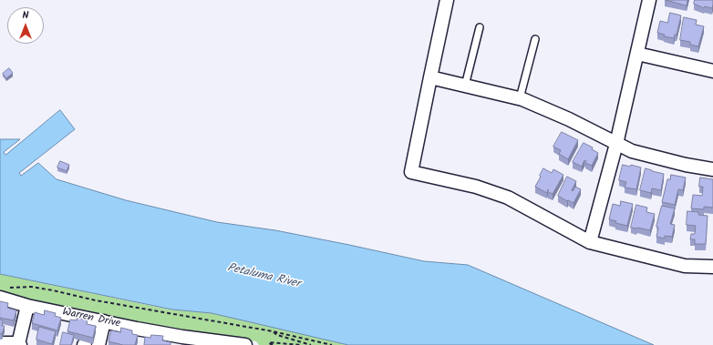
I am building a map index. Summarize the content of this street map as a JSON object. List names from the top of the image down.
{
  "streets": {
    "street": ["Warren Drive"]
  },
  "water": ["Petaluma River"],
  "north": "top"
}
